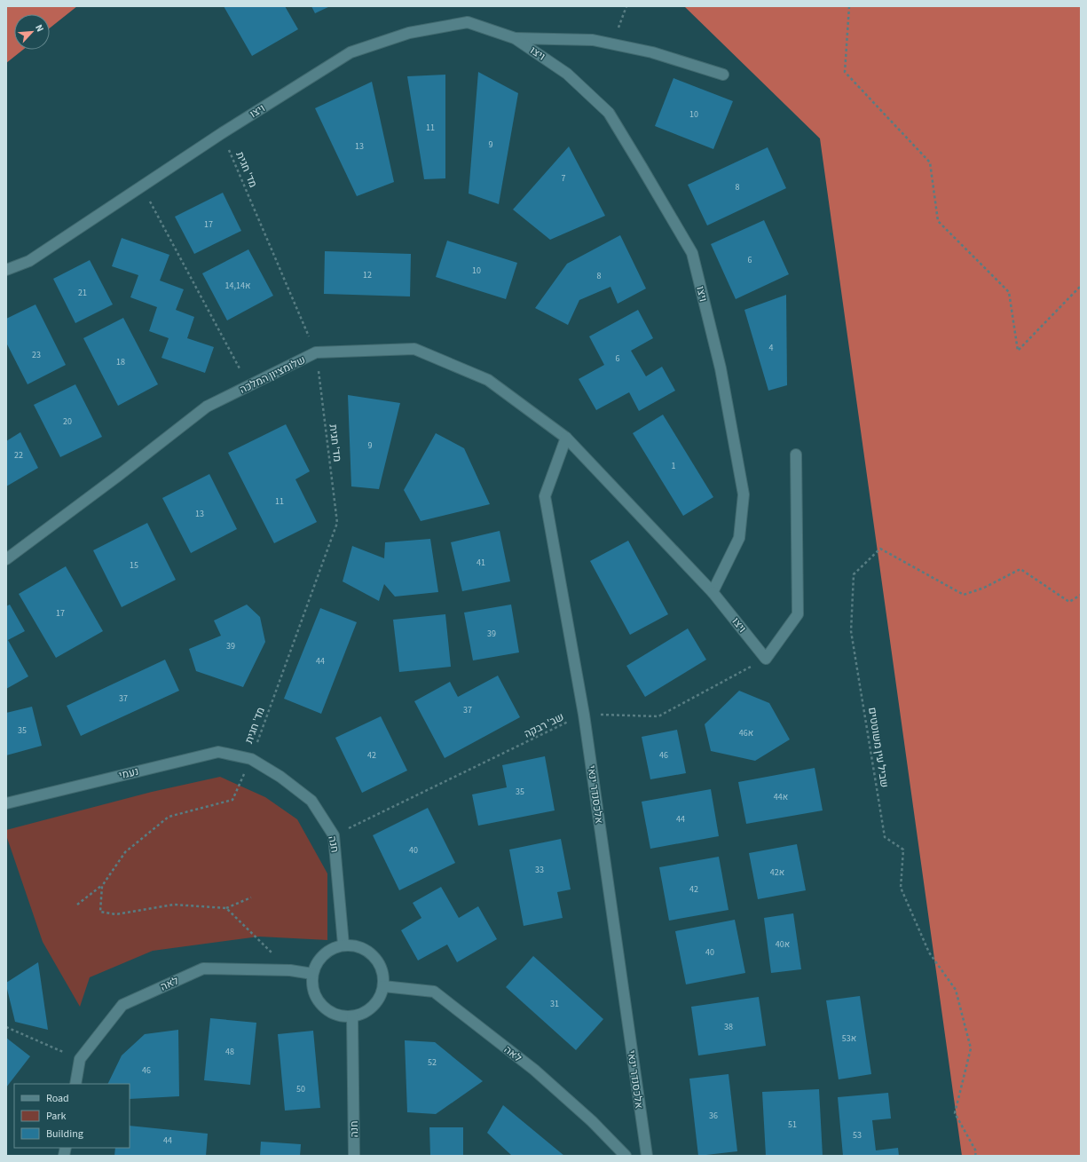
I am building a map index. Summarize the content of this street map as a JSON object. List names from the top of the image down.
{
  "streets": {
    "street": [
      "ויצו",
      "שלומציון המלכה",
      "נעמי",
      "אלכסנדר ינאי",
      "חנה",
      "לאה"
    ],
    "path": ["מד' חגית", "שב' רבקה", "שביל עין משוטטים"]
  },
  "crossings": [
    ["ויצו", "מד' חגית"],
    ["ויצו", "שלומציון המלכה"],
    ["ויצו", "שב' רבקה"],
    ["ויצו", "אלכסנדר ינאי"],
    ["מד' חגית", "שלומציון המלכה"],
    ["מד' חגית", "נעמי"],
    ["מד' חגית", "חנה"],
    ["שלומציון המלכה", "אלכסנדר ינאי"],
    ["שב' רבקה", "אלכסנדר ינאי"],
    ["שב' רבקה", "חנה"],
    ["נעמי", "חנה"],
    ["חנה", "לאה"]
  ],
  "house_numbers": [
    "10",
    "11",
    "9",
    "13",
    "7",
    "8",
    "17",
    "6",
    "10",
    "12",
    "8",
    "14,14א",
    "21",
    "4",
    "23",
    "6",
    "18",
    "20",
    "9",
    "22",
    "1",
    "11",
    "13",
    "41",
    "15",
    "17",
    "39",
    "39",
    "44",
    "37",
    "37",
    "35",
    "46א",
    "42",
    "46",
    "35",
    "44א",
    "44",
    "40",
    "33",
    "42א",
    "42",
    "40א",
    "40",
    "31",
    "38",
    "53א",
    "48",
    "52",
    "46",
    "50",
    "36",
    "51",
    "53",
    "44"
  ],
  "legend": ["Road", "Park", "Building"],
  "north": "top right"
}
